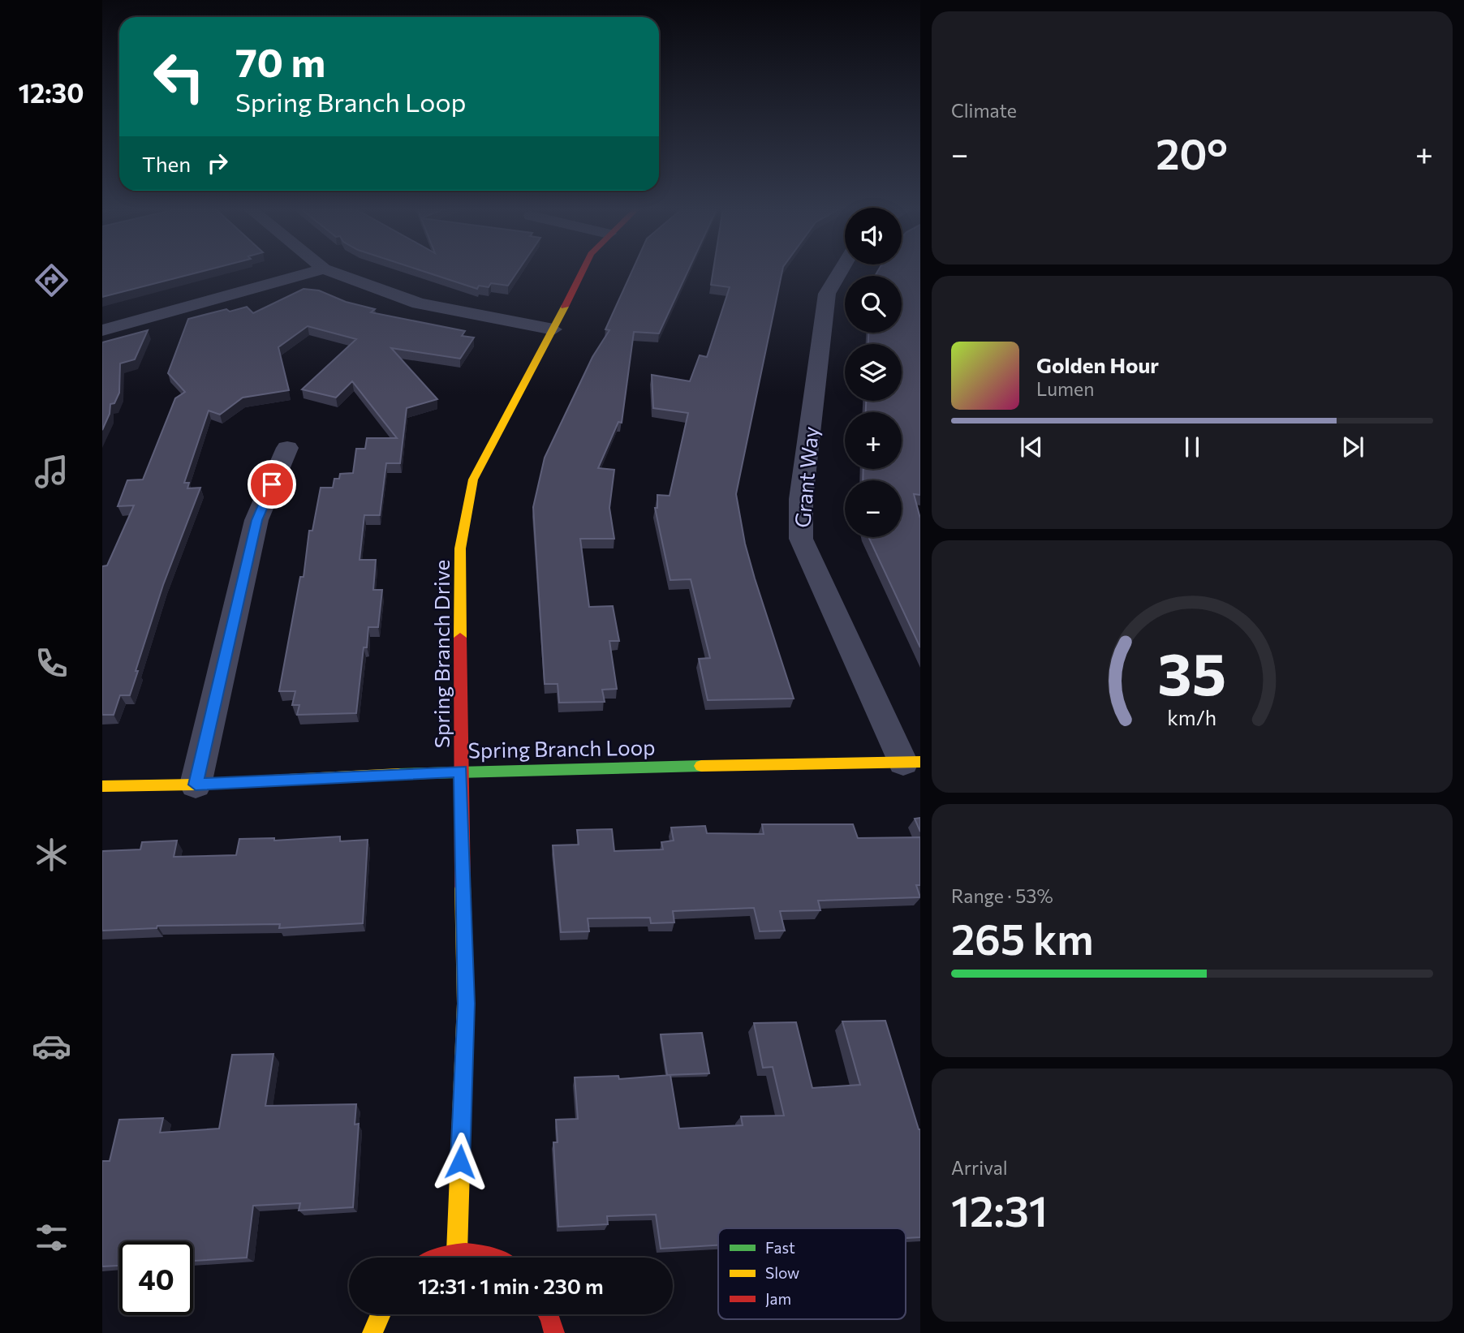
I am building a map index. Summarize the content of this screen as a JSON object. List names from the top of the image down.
{
  "streets": {
    "street": ["Grant Way", "Spring Branch Drive", "Spring Branch Loop"]
  },
  "crossings": [
    ["Grant Way", "Spring Branch Loop"],
    ["Spring Branch Drive", "Spring Branch Loop"]
  ],
  "legend": ["Fast", "Slow", "Jam"],
  "page": {
    "tabs": "12:30",
    "tile": [
      "Climate",
      ["Range · 53%", "265 km"],
      ["Arrival", "12:31"]
    ],
    "turn": ["70 m", "Spring Branch Loop"],
    "heat": ["−", "20°", "+"],
    "then": "Then",
    "map_buttons": ["+", "−"],
    "song": ["Golden Hour", "Lumen"],
    "limit": "40",
    "trip": "12:31 · 1 min · 230 m",
    "gauge": ["35", "km/h"]
  }
}
